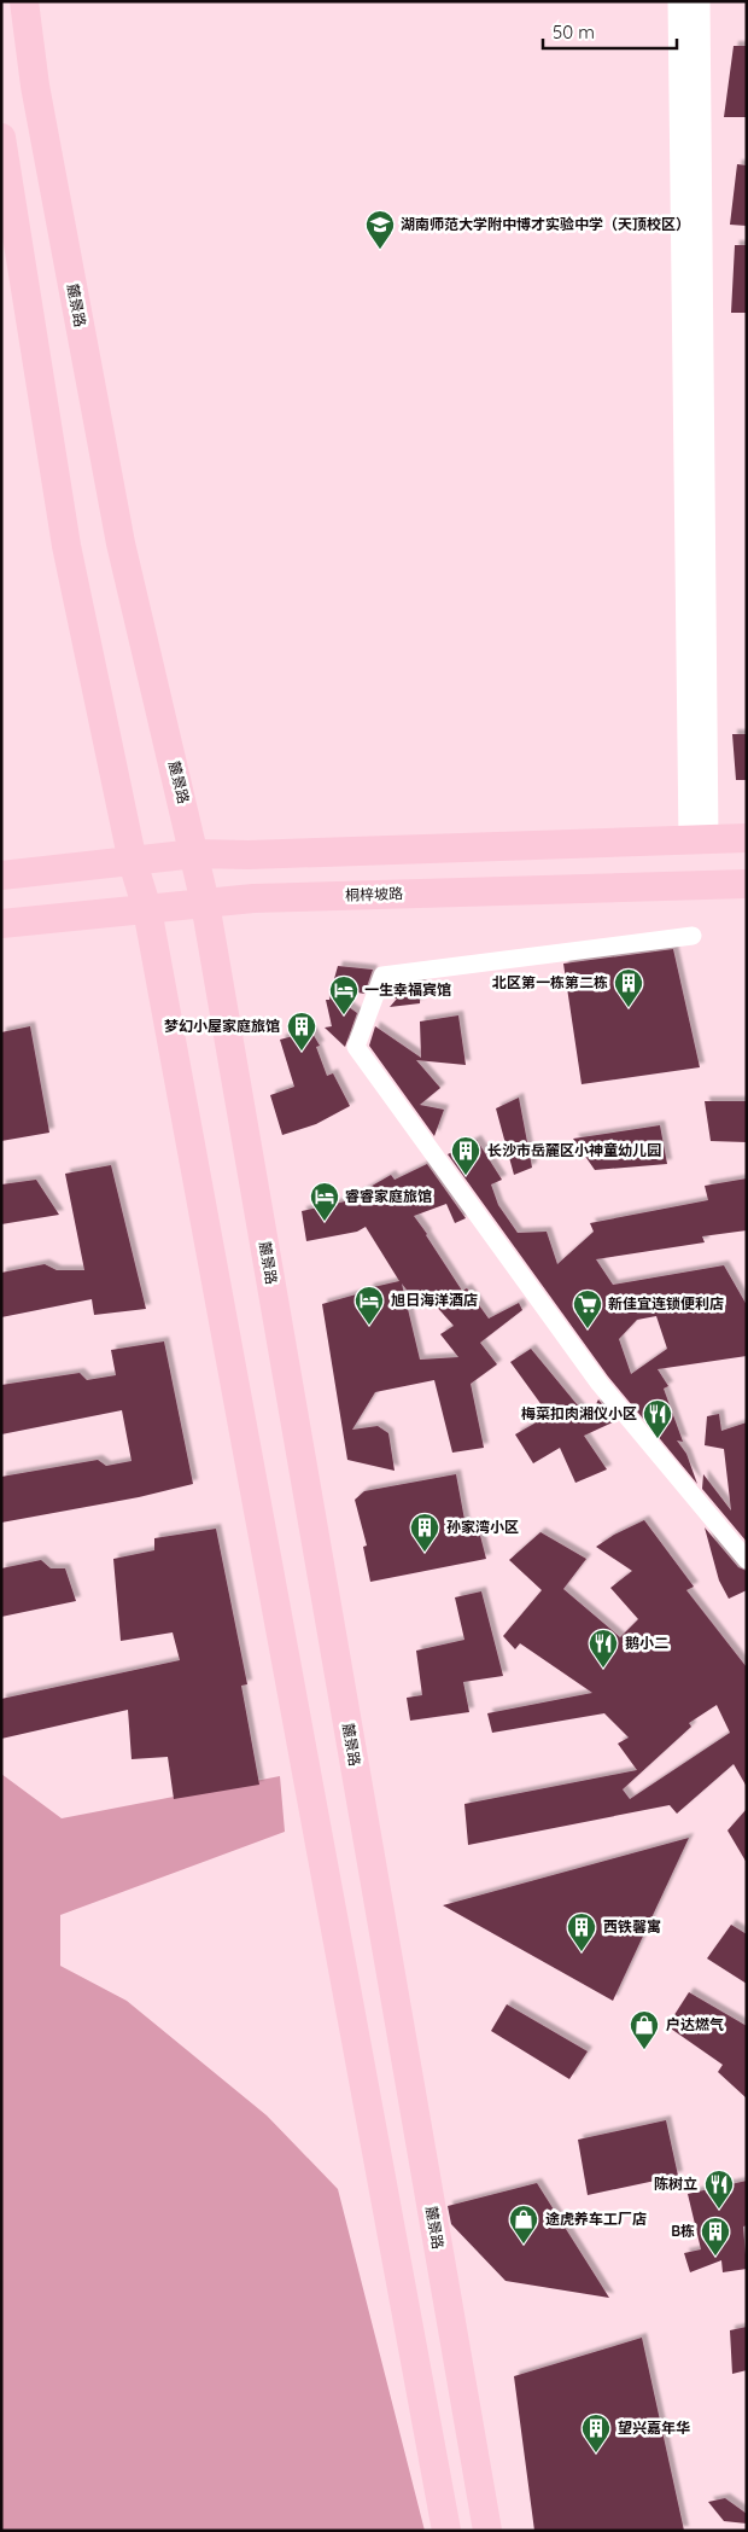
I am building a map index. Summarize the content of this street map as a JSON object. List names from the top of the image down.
{
  "streets": {
    "main road": ["麓景路", "桐梓坡路"]
  },
  "crossings": [
    ["麓景路", "桐梓坡路"]
  ],
  "places": {
    "school or university": ["湖南师范大学附中博才实验中学（天顶校区）"],
    "building": [
      "北区第一栋第二栋",
      "梦幻小屋家庭旅馆",
      "长沙市岳麓区小神童幼儿园",
      "孙家湾小区",
      "西铁馨寓",
      "B栋",
      "望兴嘉年华"
    ],
    "hotel": ["一生幸福宾馆", "睿睿家庭旅馆", "旭日海洋酒店"],
    "supermarket": ["新佳宜连锁便利店"],
    "restaurant": ["梅菜扣肉湘仪小区", "鹅小二", "陈树立"],
    "shop": ["户达燃气", "途虎养车工厂店"]
  },
  "scale_bar": "50 m"
}
